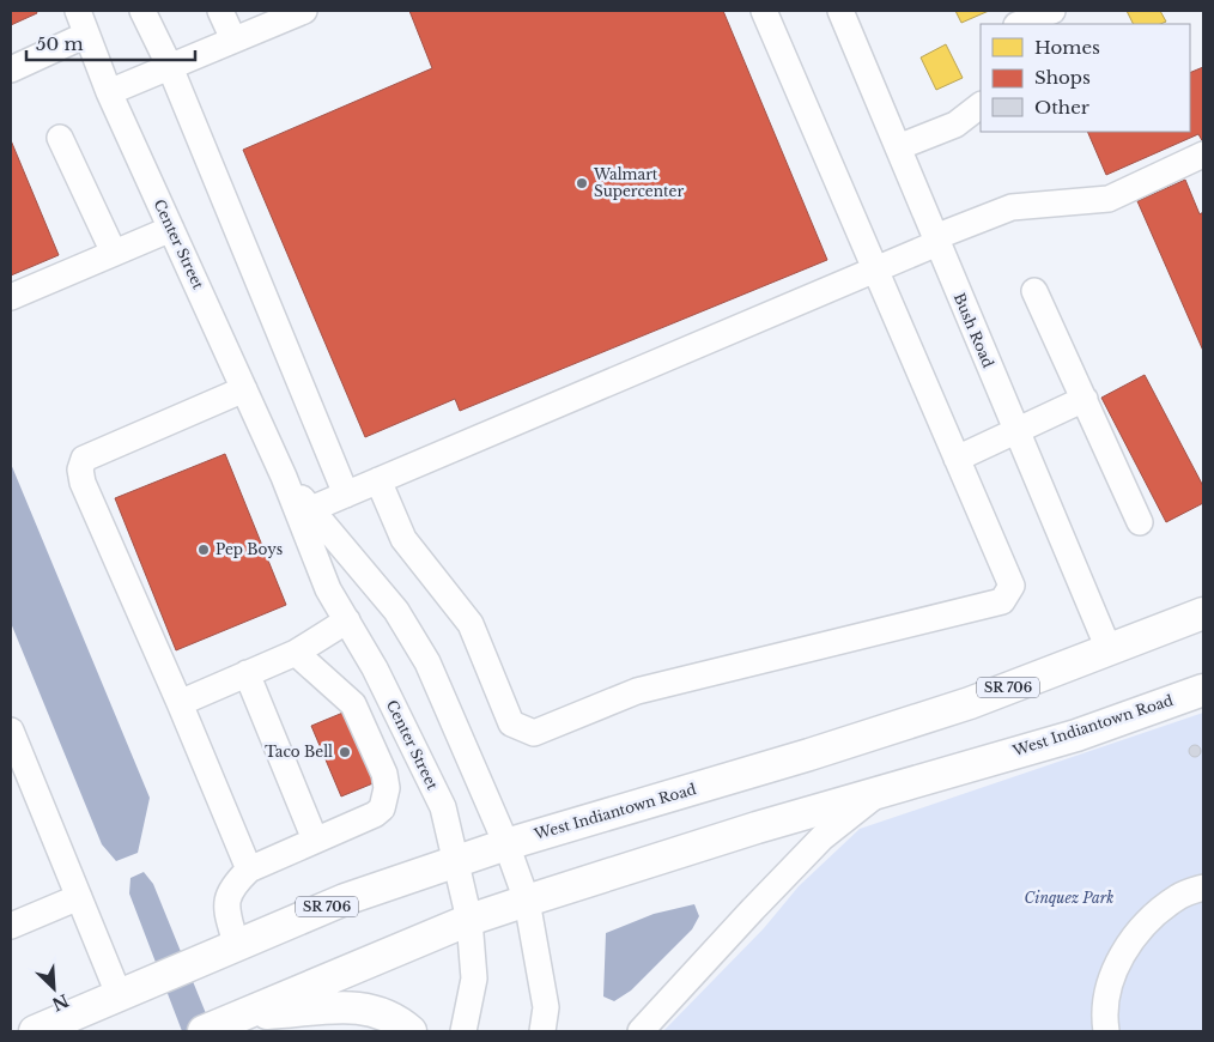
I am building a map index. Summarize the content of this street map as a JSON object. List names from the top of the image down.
{
  "streets": {
    "main road": ["SR 706", "West Indiantown Road"],
    "street": ["Center Street", "Bush Road"]
  },
  "crossings": [
    ["Center Street", "West Indiantown Road"],
    ["Bush Road", "West Indiantown Road"]
  ],
  "parks": ["Cinquez Park"],
  "places": ["Walmart Supercenter", "Pep Boys", "Taco Bell"],
  "legend": ["Homes", "Shops", "Other"],
  "scale_bar": "50 m",
  "north": "bottom right"
}
